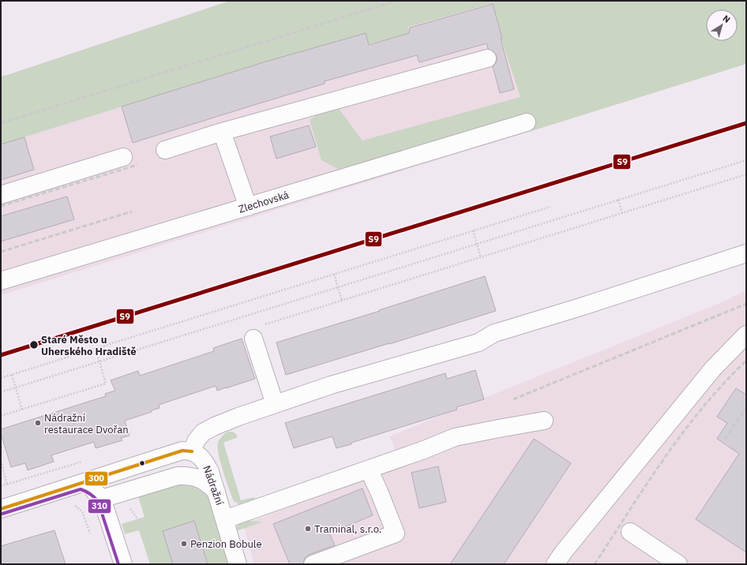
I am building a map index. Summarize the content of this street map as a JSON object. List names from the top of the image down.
{
  "streets": {
    "street": ["Zlechovská", "Nádražní"]
  },
  "places": [
    "Staré Město u Uherského Hradiště",
    "Nádražní restaurace Dvořan",
    "Traminal, s.r.o.",
    "Penzion Bobule"
  ],
  "lines": ["transit line S9", "transit line 300", "transit line 310"],
  "north": "top right"
}
